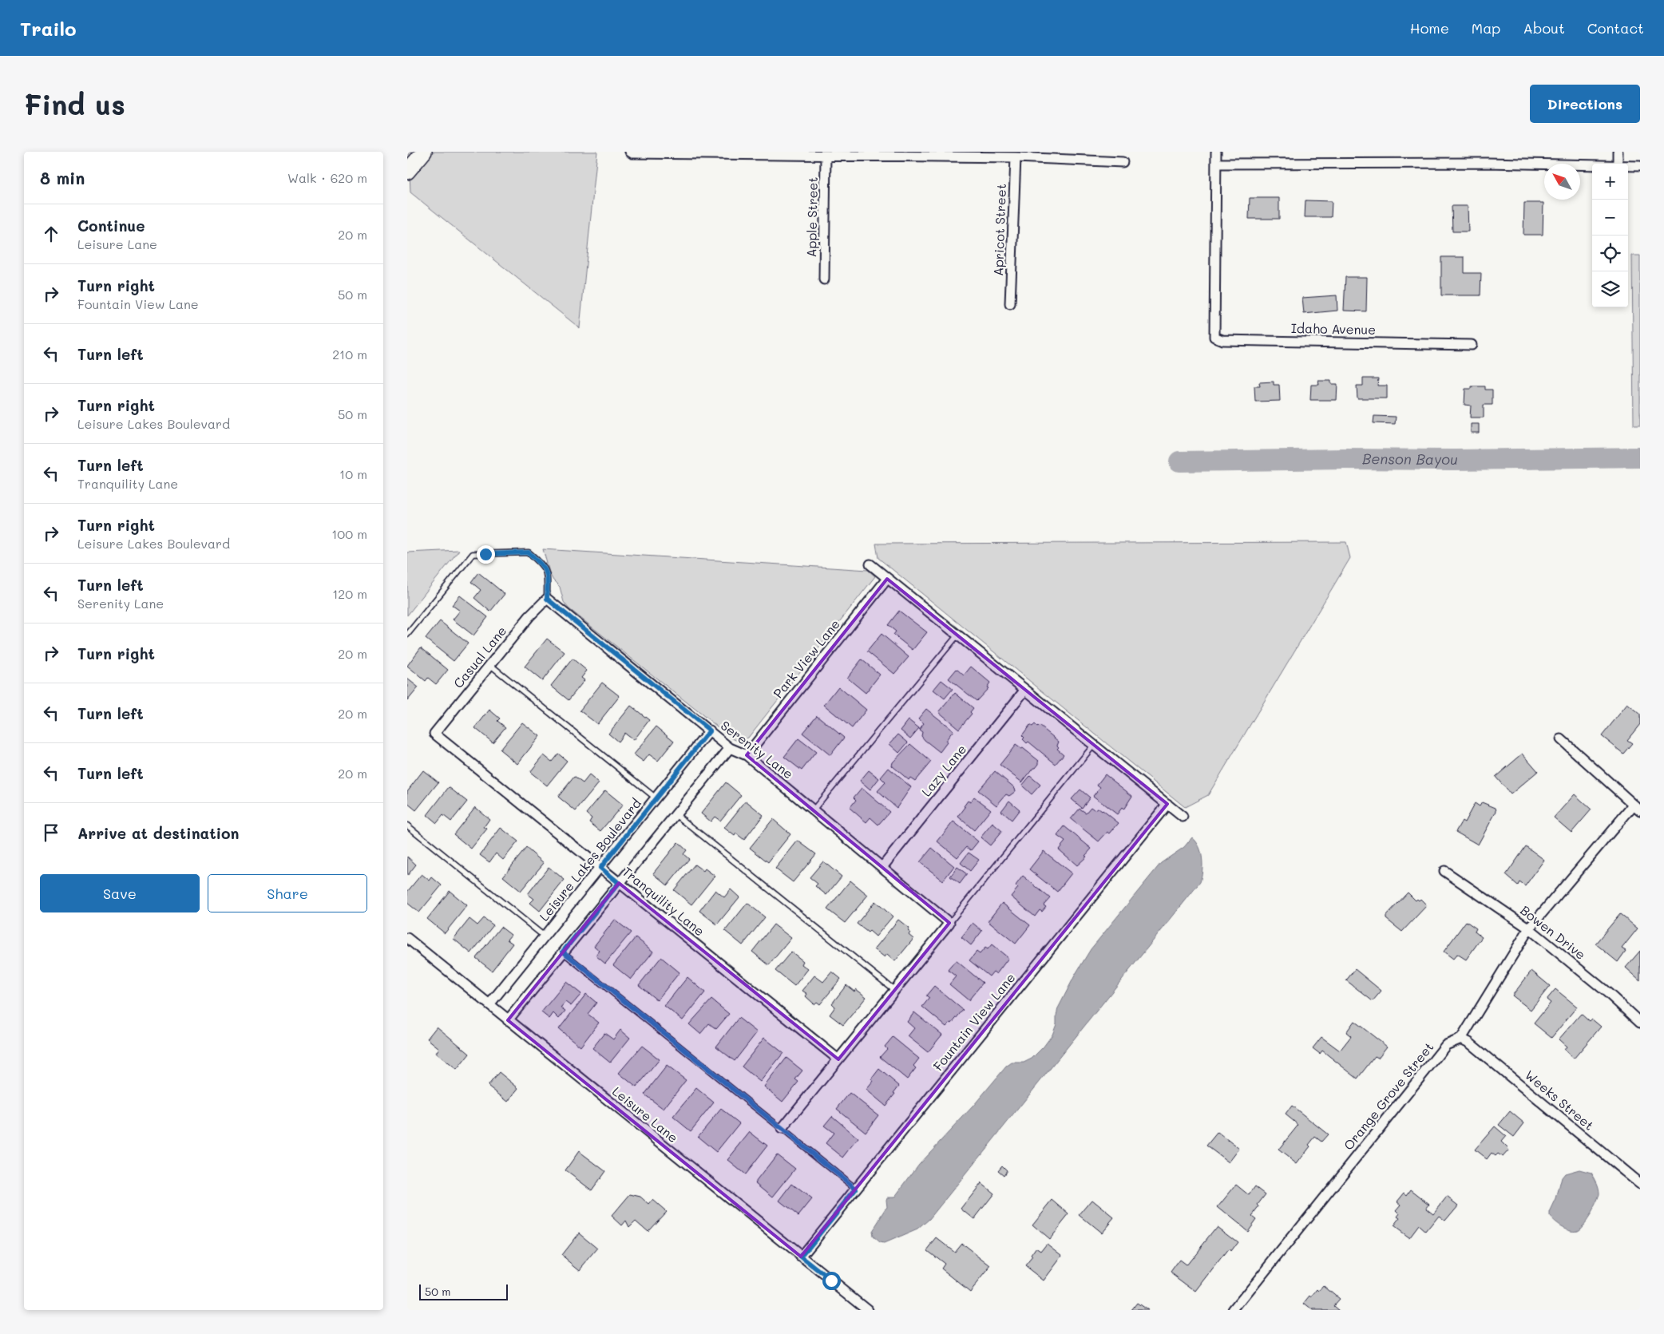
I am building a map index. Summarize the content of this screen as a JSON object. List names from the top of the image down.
{
  "streets": {
    "street": [
      "Apple Street",
      "Apricot Street",
      "Idaho Avenue",
      "Casual Lane",
      "Park View Lane",
      "Serenity Lane",
      "Lazy Lane",
      "Leisure Lakes Boulevard",
      "Tranquility Lane",
      "Bowen Drive",
      "Fountain View Lane",
      "Orange Grove Street",
      "Weeks Street",
      "Leisure Lane"
    ]
  },
  "crossings": [
    ["Casual Lane", "Serenity Lane"],
    ["Casual Lane", "Tranquility Lane"],
    ["Park View Lane", "Serenity Lane"],
    ["Serenity Lane", "Lazy Lane"],
    ["Serenity Lane", "Leisure Lakes Boulevard"],
    ["Leisure Lakes Boulevard", "Tranquility Lane"],
    ["Leisure Lakes Boulevard", "Leisure Lane"],
    ["Bowen Drive", "Orange Grove Street"],
    ["Fountain View Lane", "Leisure Lane"],
    ["Orange Grove Street", "Weeks Street"]
  ],
  "water": ["Benson Bayou"],
  "scale_bar": "50 m",
  "north": "top left",
  "page": {
    "header": "Trailo",
    "nav": [
      "Home",
      "Map",
      "About",
      "Contact"
    ],
    "buttons": [
      "Directions",
      ["Save", "Share"]
    ],
    "title": "Find us",
    "heading": ["8 min", "Walk · 620 m"],
    "map_buttons": ["+", "−"],
    "list": [
      ["Continue", "Leisure Lane", "20 m"],
      ["Turn right", "Fountain View Lane", "50 m"],
      ["Turn left", "210 m"],
      ["Turn right", "Leisure Lakes Boulevard", "50 m"],
      ["Turn left", "Tranquility Lane", "10 m"],
      ["Turn right", "Leisure Lakes Boulevard", "100 m"],
      ["Turn left", "Serenity Lane", "120 m"],
      ["Turn right", "20 m"],
      ["Turn left", "20 m"],
      ["Turn left", "20 m"],
      "Arrive at destination"
    ],
    "scale": "50 m"
  }
}
